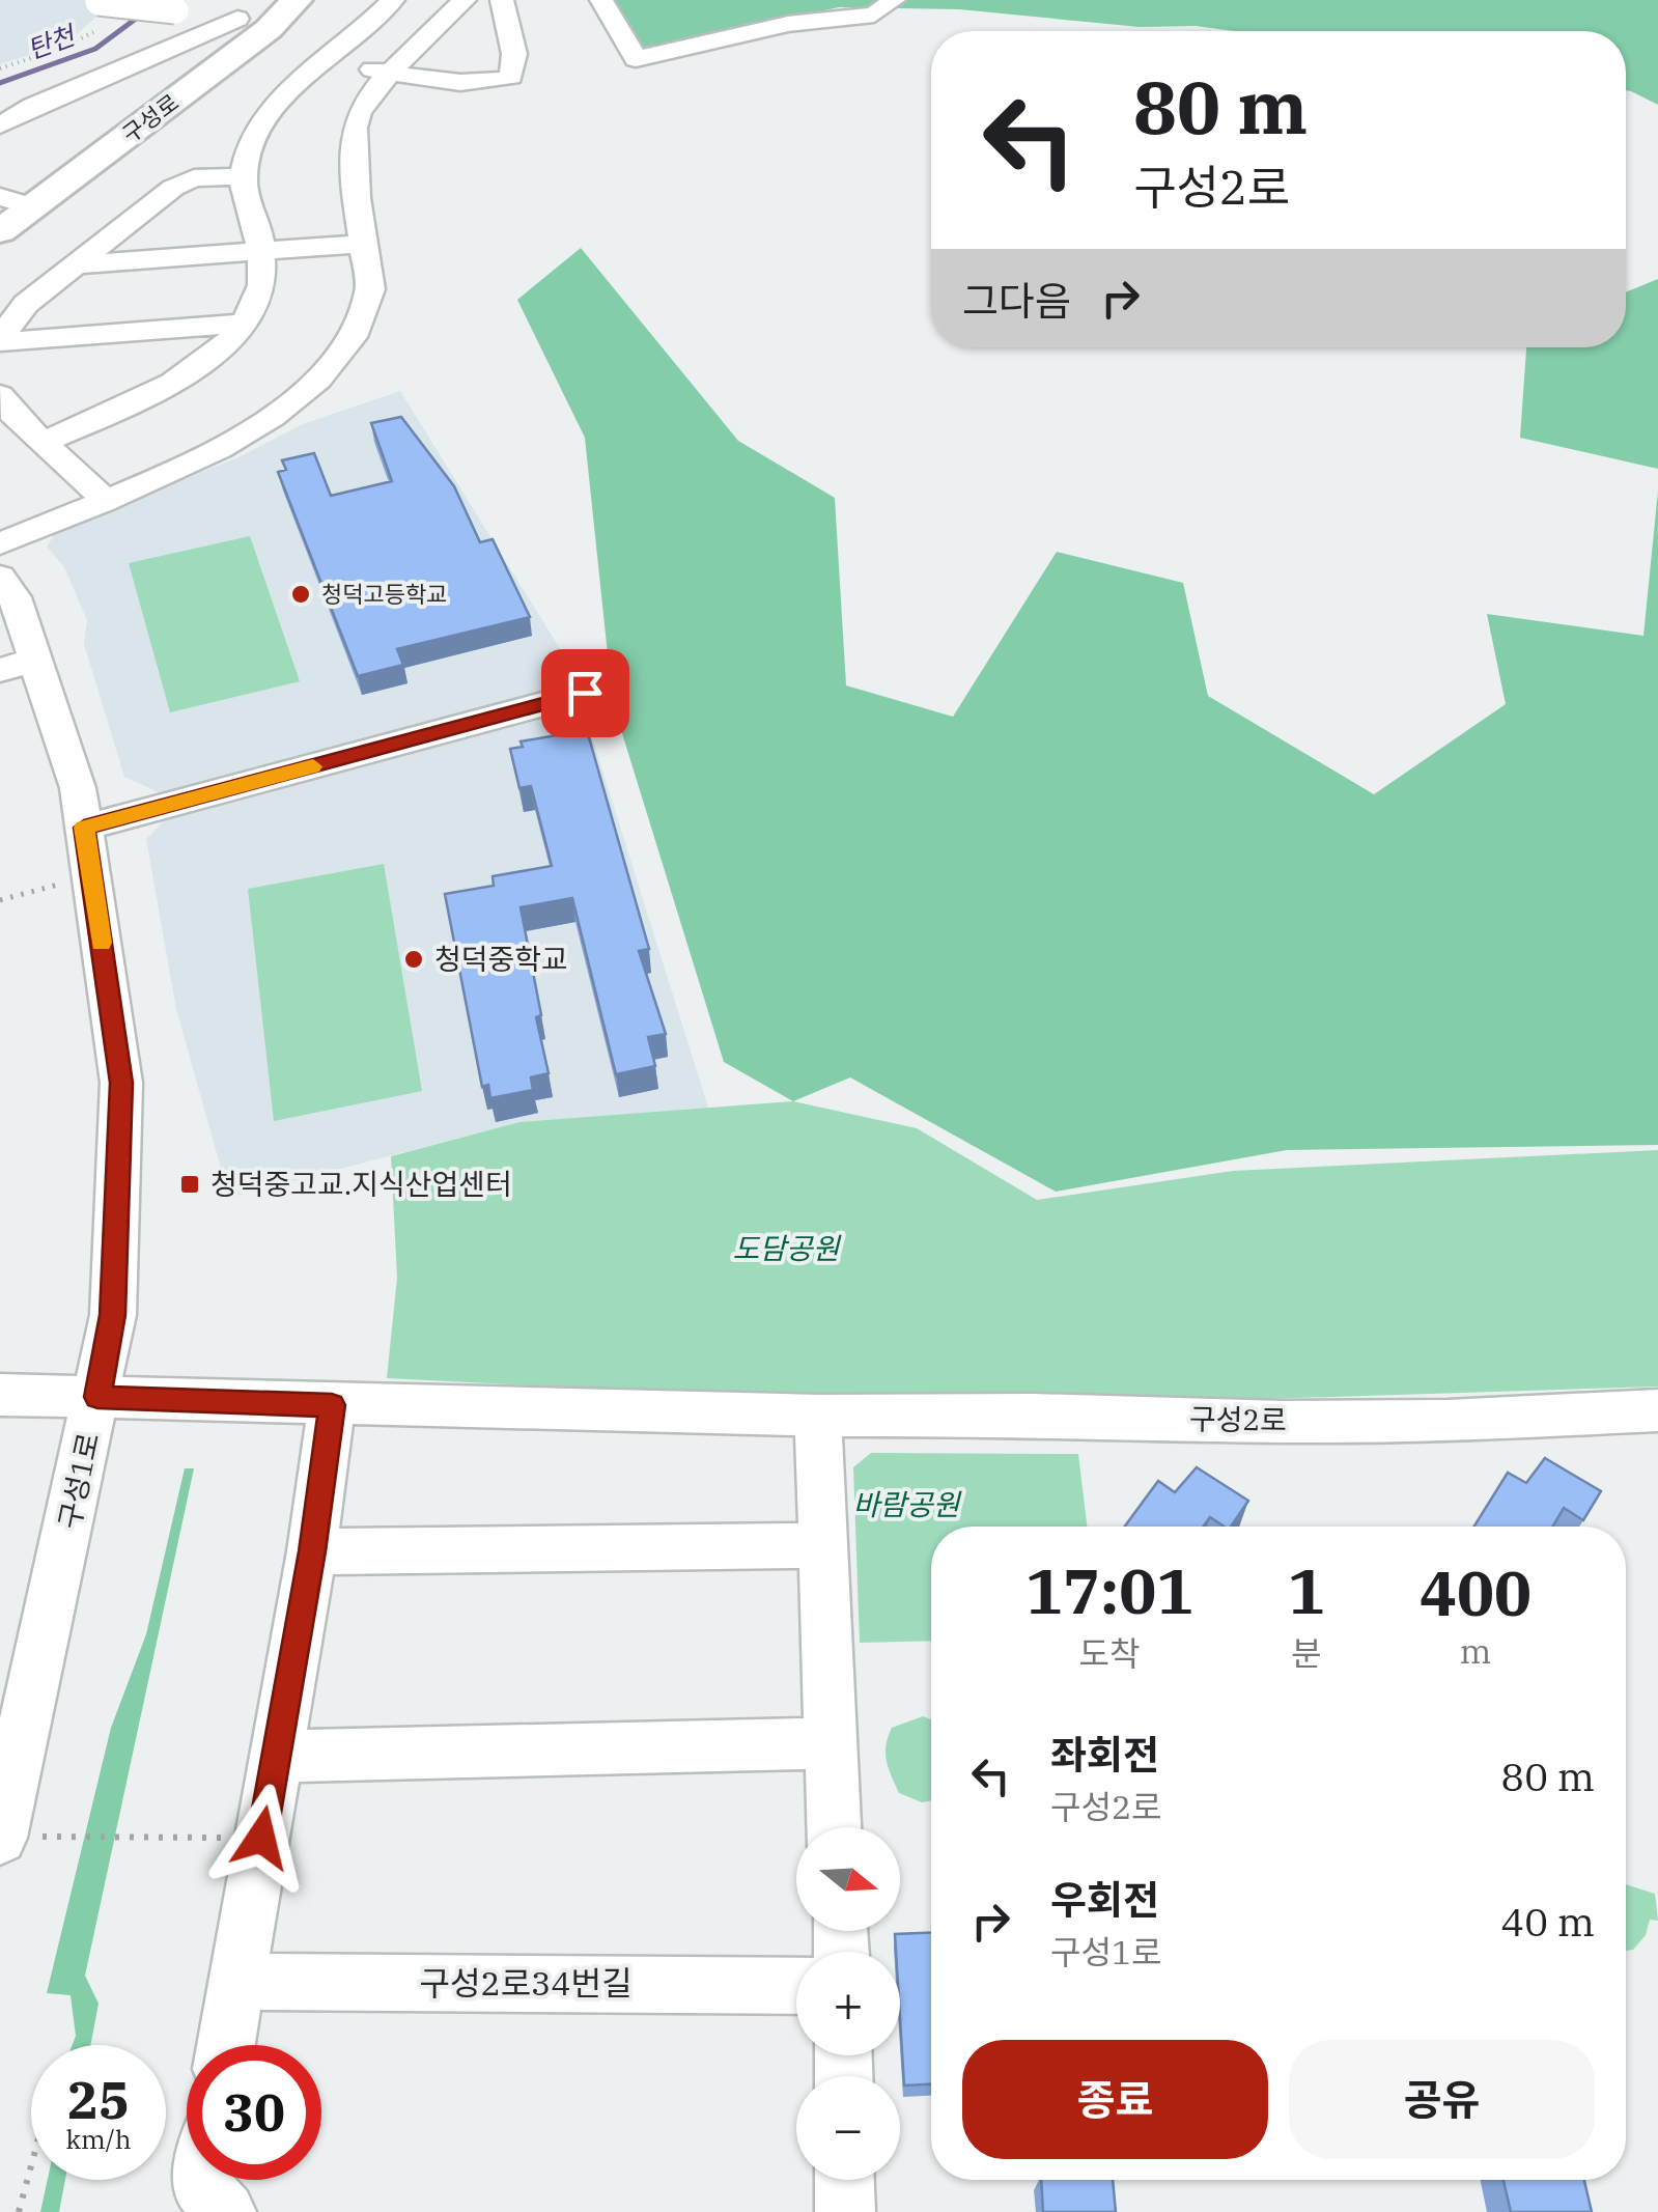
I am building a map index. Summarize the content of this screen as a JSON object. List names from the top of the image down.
{
  "streets": {
    "main road": ["구성로"],
    "street": ["구성2로", "구성1로", "구성2로34번길"]
  },
  "crossings": [
    ["구성2로", "구성1로"]
  ],
  "water": ["탄천"],
  "parks": ["도담공원", "바람공원"],
  "places": {
    "other": ["청덕고등학교", "청덕중학교"],
    "transit": ["청덕중고교.지식산업센터"]
  },
  "north": "right",
  "page": {
    "turn": ["80 m", "구성2로"],
    "then": "그다음",
    "eta": [
      "17:01",
      "도착",
      "1",
      "분",
      "400",
      "m"
    ],
    "list": [
      {
        "name": "좌회전",
        "note": "구성2로",
        "value": "80 m"
      },
      {
        "name": "우회전",
        "note": "구성1로",
        "value": "40 m"
      }
    ],
    "map_buttons": ["+", "−"],
    "buttons": ["종료", "공유"],
    "speed": "25 km/h",
    "limit": "30"
  }
}
